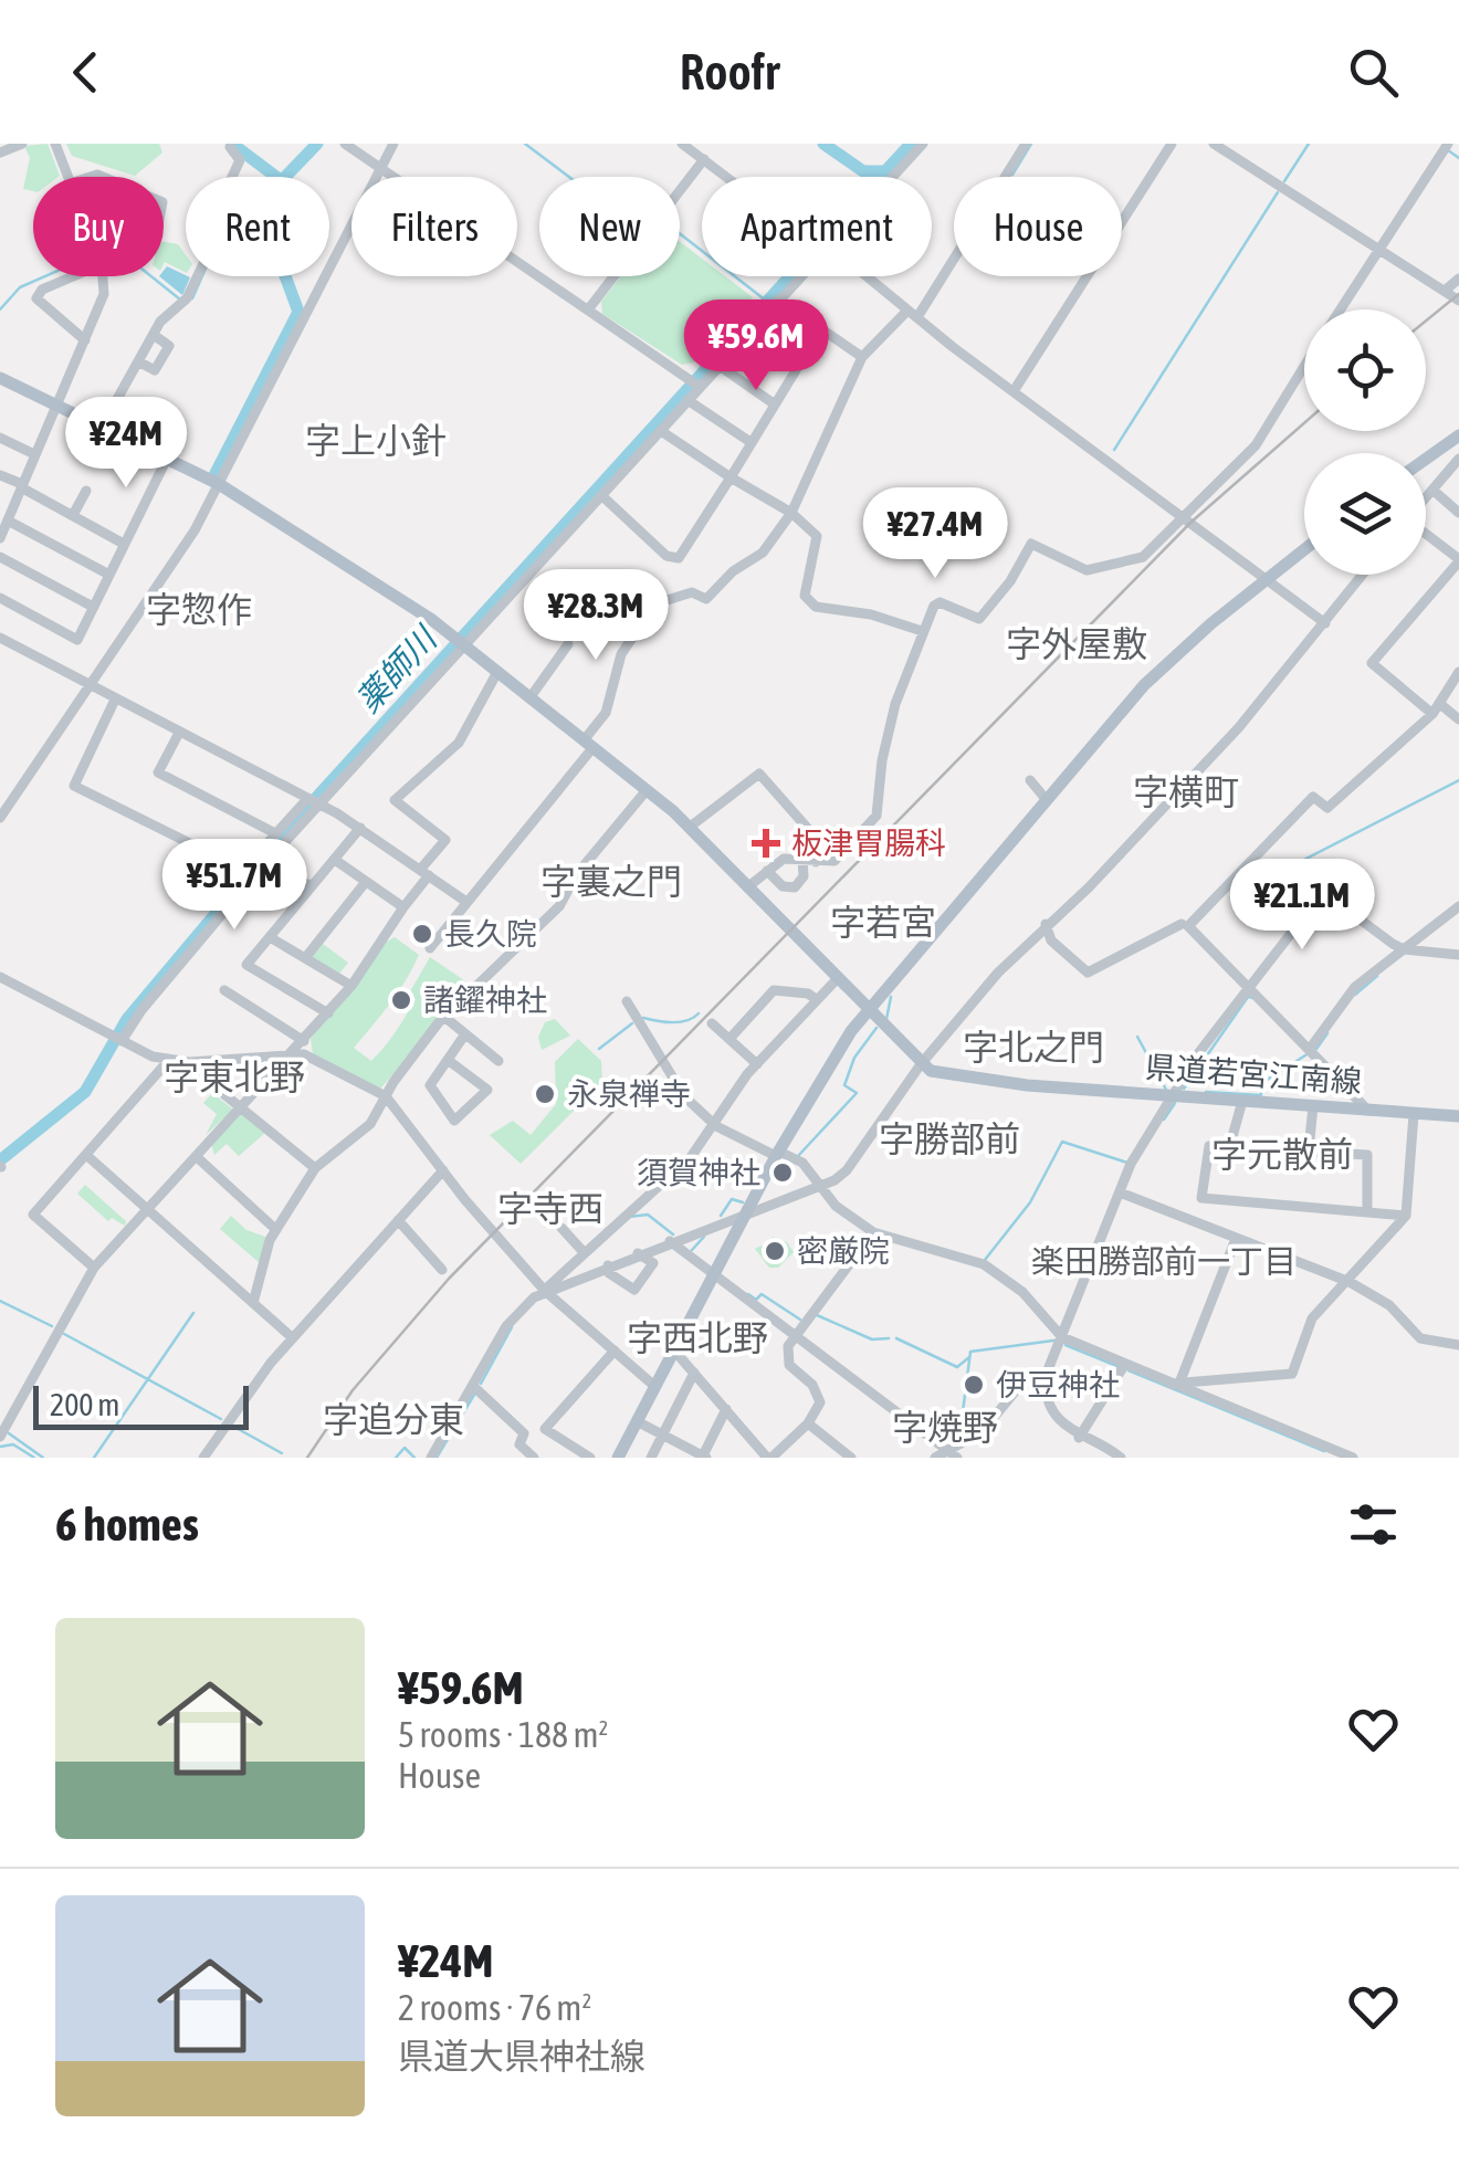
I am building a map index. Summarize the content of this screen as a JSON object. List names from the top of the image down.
{
  "streets": {
    "main road": ["県道若宮江南線"]
  },
  "districts": [
    "字上小針",
    "字惣作",
    "字外屋敷",
    "字横町",
    "字裏之門",
    "字若宮",
    "字北之門",
    "字東北野",
    "字勝部前",
    "字元散前",
    "字寺西",
    "楽田勝部前一丁目",
    "字西北野",
    "字追分東",
    "字焼野"
  ],
  "water": ["薬師川"],
  "places": {
    "health": ["板津胃腸科"],
    "other": [
      "長久院",
      "諸鑃神社",
      "永泉禅寺",
      "須賀神社",
      "密厳院",
      "伊豆神社"
    ]
  },
  "scale_bar": "200 m",
  "page": {
    "header": "Roofr",
    "chip": [
      "Buy",
      "Rent",
      "Filters",
      "New",
      "Apartment",
      "House"
    ],
    "price": [
      "¥59.6M",
      "¥24M",
      "¥27.4M",
      "¥28.3M",
      "¥51.7M",
      "¥21.1M"
    ],
    "scale": "200 m",
    "heading": "6 homes",
    "list": [
      {
        "name": "¥59.6M",
        "note": "5 rooms · 188 m² · House"
      },
      {
        "name": "¥24M",
        "note": "2 rooms · 76 m² · 県道大県神社線"
      }
    ]
  }
}
